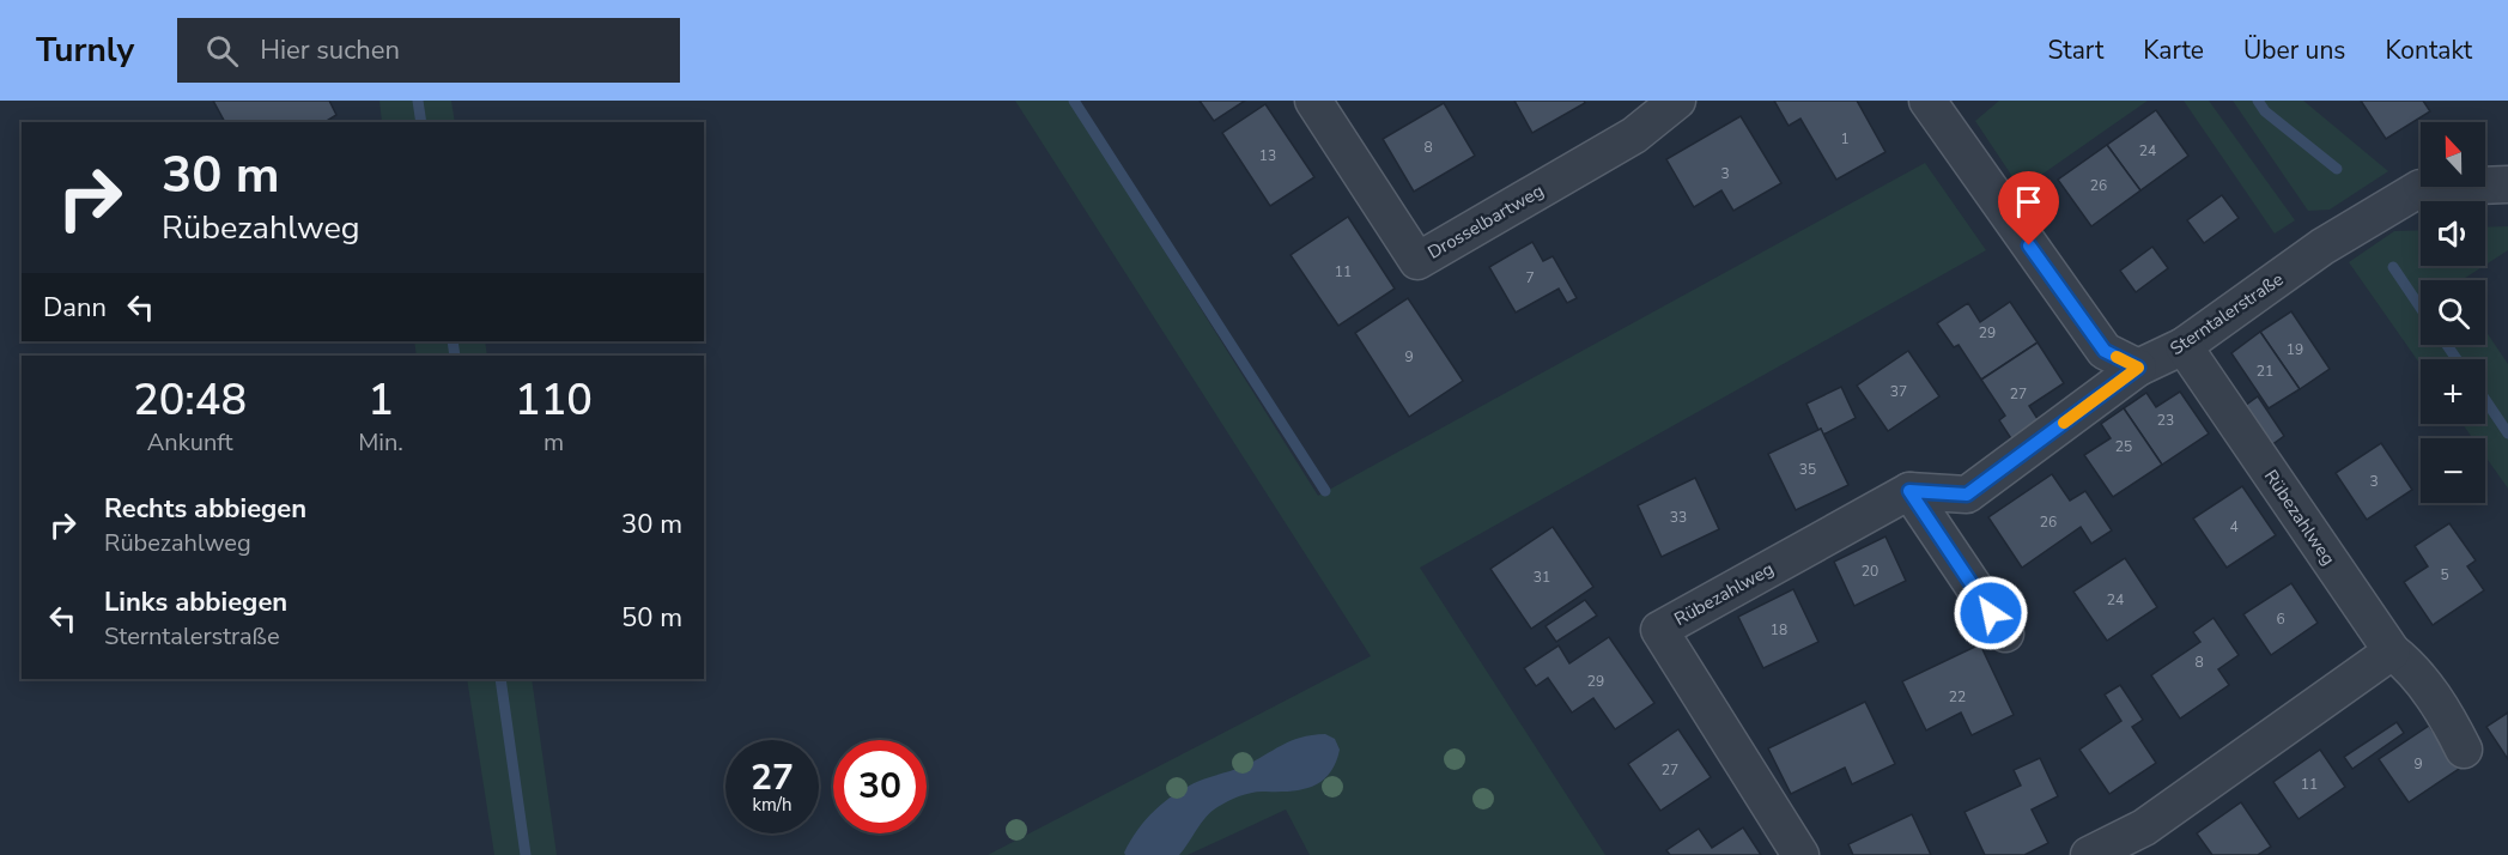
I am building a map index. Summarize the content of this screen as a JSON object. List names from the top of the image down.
{
  "streets": {
    "street": ["Drosselbartweg", "Sterntalerstraße", "Rübezahlweg"]
  },
  "crossings": [
    ["Sterntalerstraße", "Rübezahlweg"]
  ],
  "house_numbers": [
    "1",
    "8",
    "24",
    "13",
    "3",
    "26",
    "11",
    "7",
    "29",
    "19",
    "9",
    "21",
    "37",
    "27",
    "23",
    "25",
    "35",
    "3",
    "33",
    "26",
    "4",
    "20",
    "5",
    "31",
    "24",
    "6",
    "18",
    "8",
    "29",
    "22",
    "9",
    "27",
    "11"
  ],
  "north": "top",
  "page": {
    "header": "Turnly",
    "search": "Hier suchen",
    "nav": [
      "Start",
      "Karte",
      "Über uns",
      "Kontakt"
    ],
    "map_buttons": ["+", "−"],
    "turn": ["30 m", "Rübezahlweg"],
    "then": "Dann",
    "eta": [
      "20:48",
      "Ankunft",
      "1",
      "Min.",
      "110",
      "m"
    ],
    "list": [
      {
        "name": "Rechts abbiegen",
        "note": "Rübezahlweg",
        "value": "30 m"
      },
      {
        "name": "Links abbiegen",
        "note": "Sterntalerstraße",
        "value": "50 m"
      }
    ],
    "speed": "27 km/h",
    "limit": "30"
  }
}
